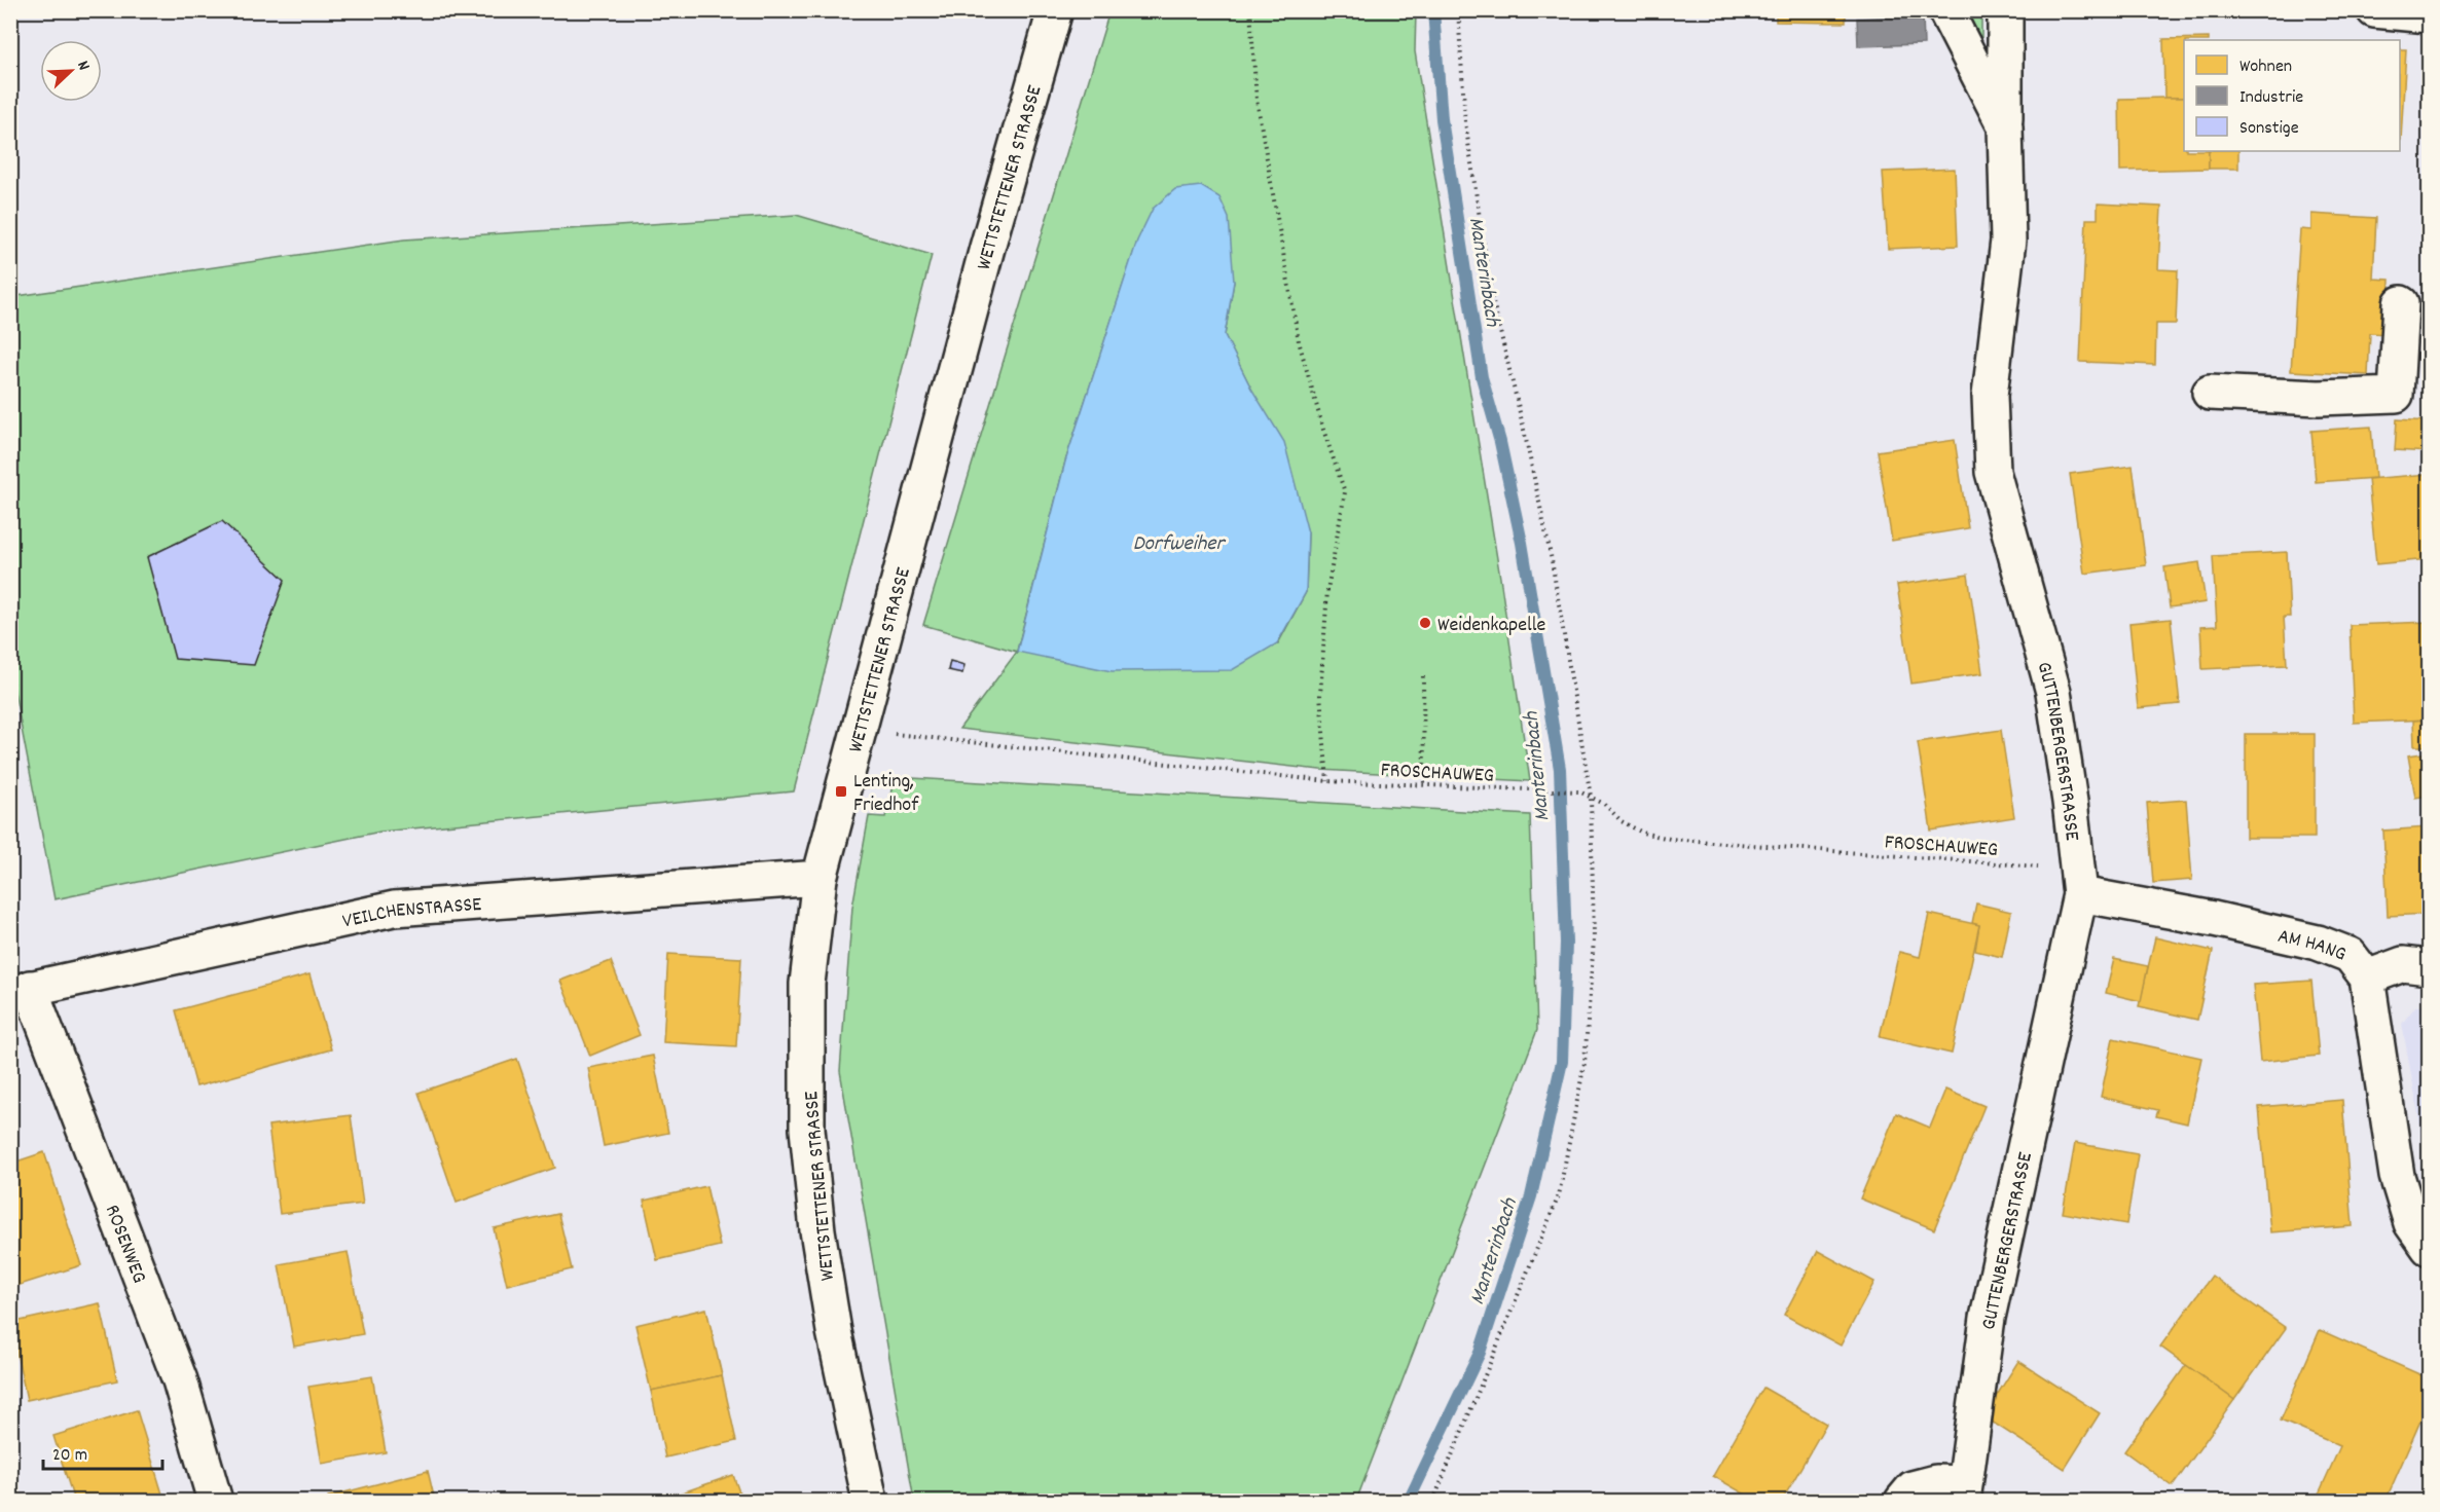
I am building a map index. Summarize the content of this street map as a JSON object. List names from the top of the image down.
{
  "streets": {
    "street": [
      "WETTSTETTENER STRASSE",
      "GUTTENBERGERSTRASSE",
      "VEILCHENSTRASSE",
      "AM HANG",
      "ROSENWEG"
    ],
    "path": ["FROSCHAUWEG"]
  },
  "crossings": [
    ["WETTSTETTENER STRASSE", "FROSCHAUWEG"],
    ["WETTSTETTENER STRASSE", "VEILCHENSTRASSE"],
    ["GUTTENBERGERSTRASSE", "FROSCHAUWEG"],
    ["GUTTENBERGERSTRASSE", "AM HANG"],
    ["FROSCHAUWEG", "AM HANG"],
    ["VEILCHENSTRASSE", "ROSENWEG"]
  ],
  "water": ["Manterinbach", "Dorfweiher"],
  "places": {
    "other": ["Weidenkapelle"],
    "transit": ["Lenting, Friedhof"]
  },
  "legend": ["Wohnen", "Industrie", "Sonstige"],
  "scale_bar": "20 m",
  "north": "top right"
}
